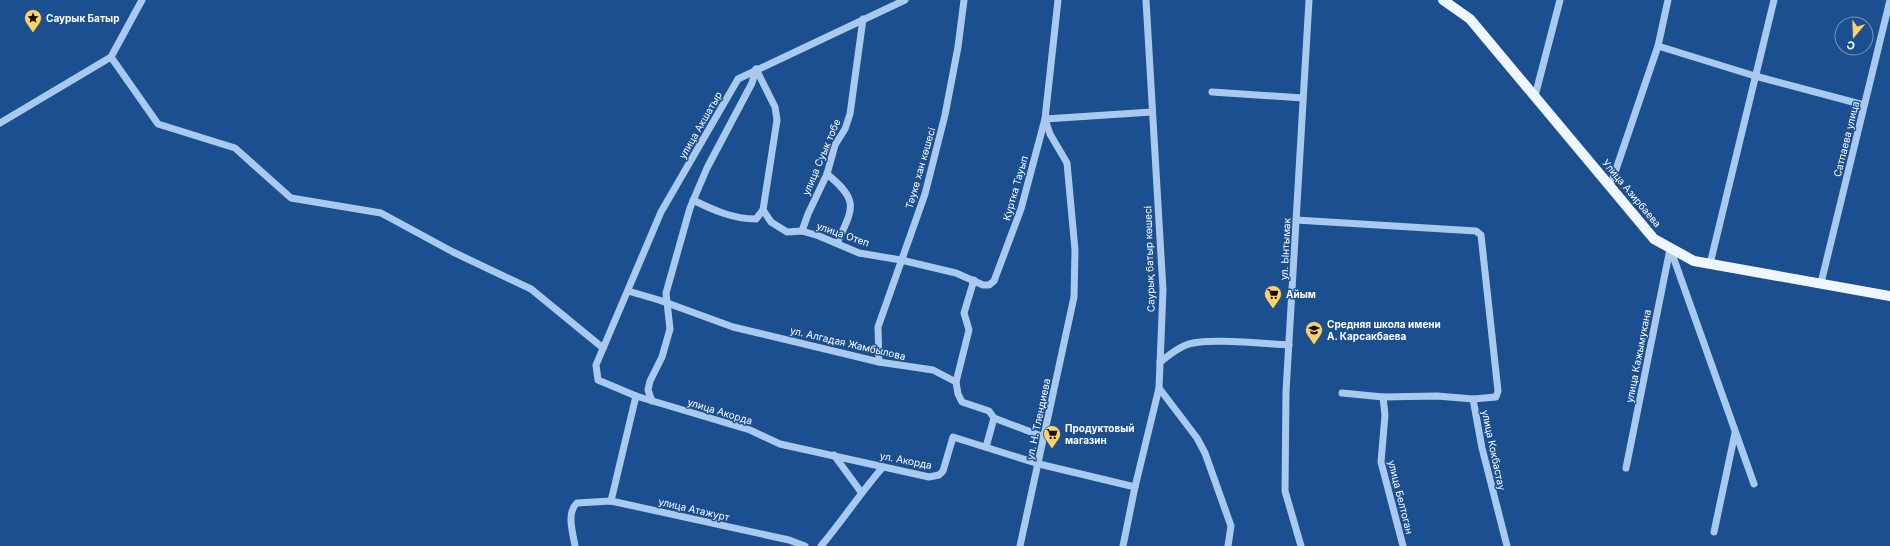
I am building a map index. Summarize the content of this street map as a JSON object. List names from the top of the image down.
{
  "streets": {
    "main road": ["Улица Азирбаева"],
    "street": [
      "улица Акшатыр",
      "Сатпаева улица",
      "улица Суык тобе",
      "Тәуке хан көшесі",
      "Куртка Тауып",
      "улица Отеп",
      "ул. Ынтымак",
      "Саурық батыр көшесі",
      "ул. Алгадая Жамбылова",
      "улица Кажымукана",
      "улица Акорда",
      "ул. Н. Тлендиева",
      "улица Кокбастау",
      "ул. Акорда",
      "улица Белтоган",
      "улица Атажурт"
    ]
  },
  "crossings": [
    ["улица Акшатыр", "улица Суык тобе"],
    ["улица Акшатыр", "ул. Алгадая Жамбылова"],
    ["улица Акшатыр", "улица Акорда"],
    ["Сатпаева улица", "Улица Азирбаева"],
    ["улица Суык тобе", "улица Отеп"],
    ["Тәуке хан көшесі", "Куртка Тауып"],
    ["Тәуке хан көшесі", "улица Отеп"],
    ["Тәуке хан көшесі", "ул. Алгадая Жамбылова"],
    ["Куртка Тауып", "улица Отеп"],
    ["Куртка Тауып", "ул. Н. Тлендиева"],
    ["Улица Азирбаева", "улица Кажымукана"],
    ["Саурық батыр көшесі", "ул. Акорда"],
    ["улица Акорда", "ул. Акорда"],
    ["ул. Н. Тлендиева", "ул. Акорда"],
    ["улица Кокбастау", "улица Белтоган"]
  ],
  "places": {
    "place": ["Саурык Батыр"],
    "supermarket": ["Айым", "Продуктовый магазин"],
    "school or university": ["Средняя школа имени А. Карсакбаева"]
  },
  "north": "bottom"
}
